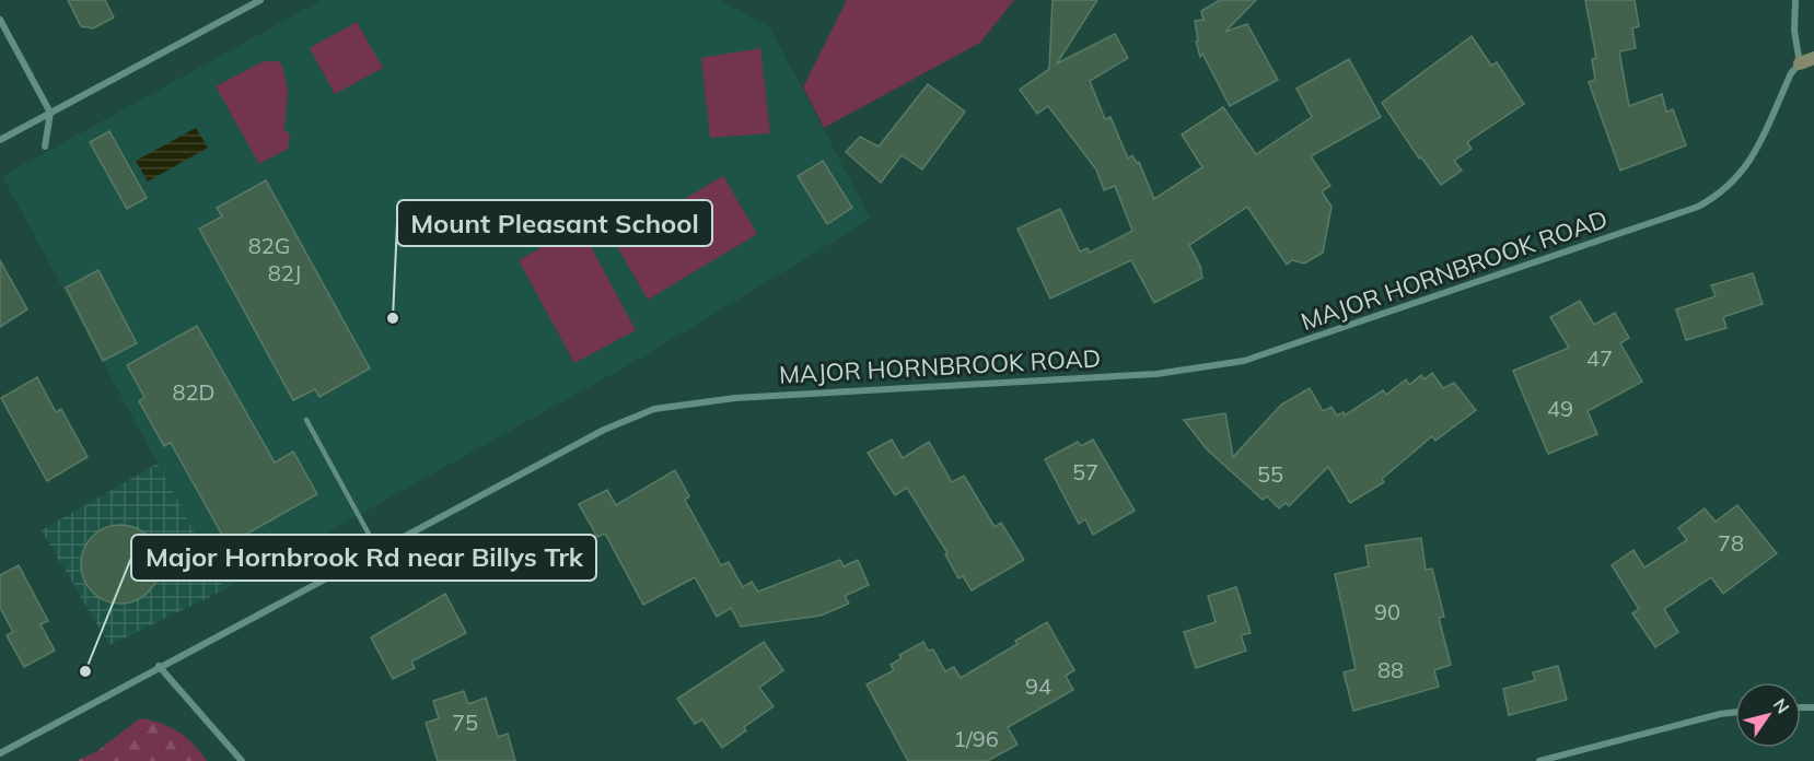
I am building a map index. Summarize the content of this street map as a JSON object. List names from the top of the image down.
{
  "streets": {
    "street": ["MAJOR HORNBROOK ROAD"]
  },
  "places": ["Mount Pleasant School", "Major Hornbrook Rd near Billys Trk"],
  "house_numbers": [
    "82G",
    "82J",
    "47",
    "82D",
    "49",
    "57",
    "55",
    "78",
    "90",
    "88",
    "94",
    "75",
    "1/96"
  ],
  "north": "top right"
}
